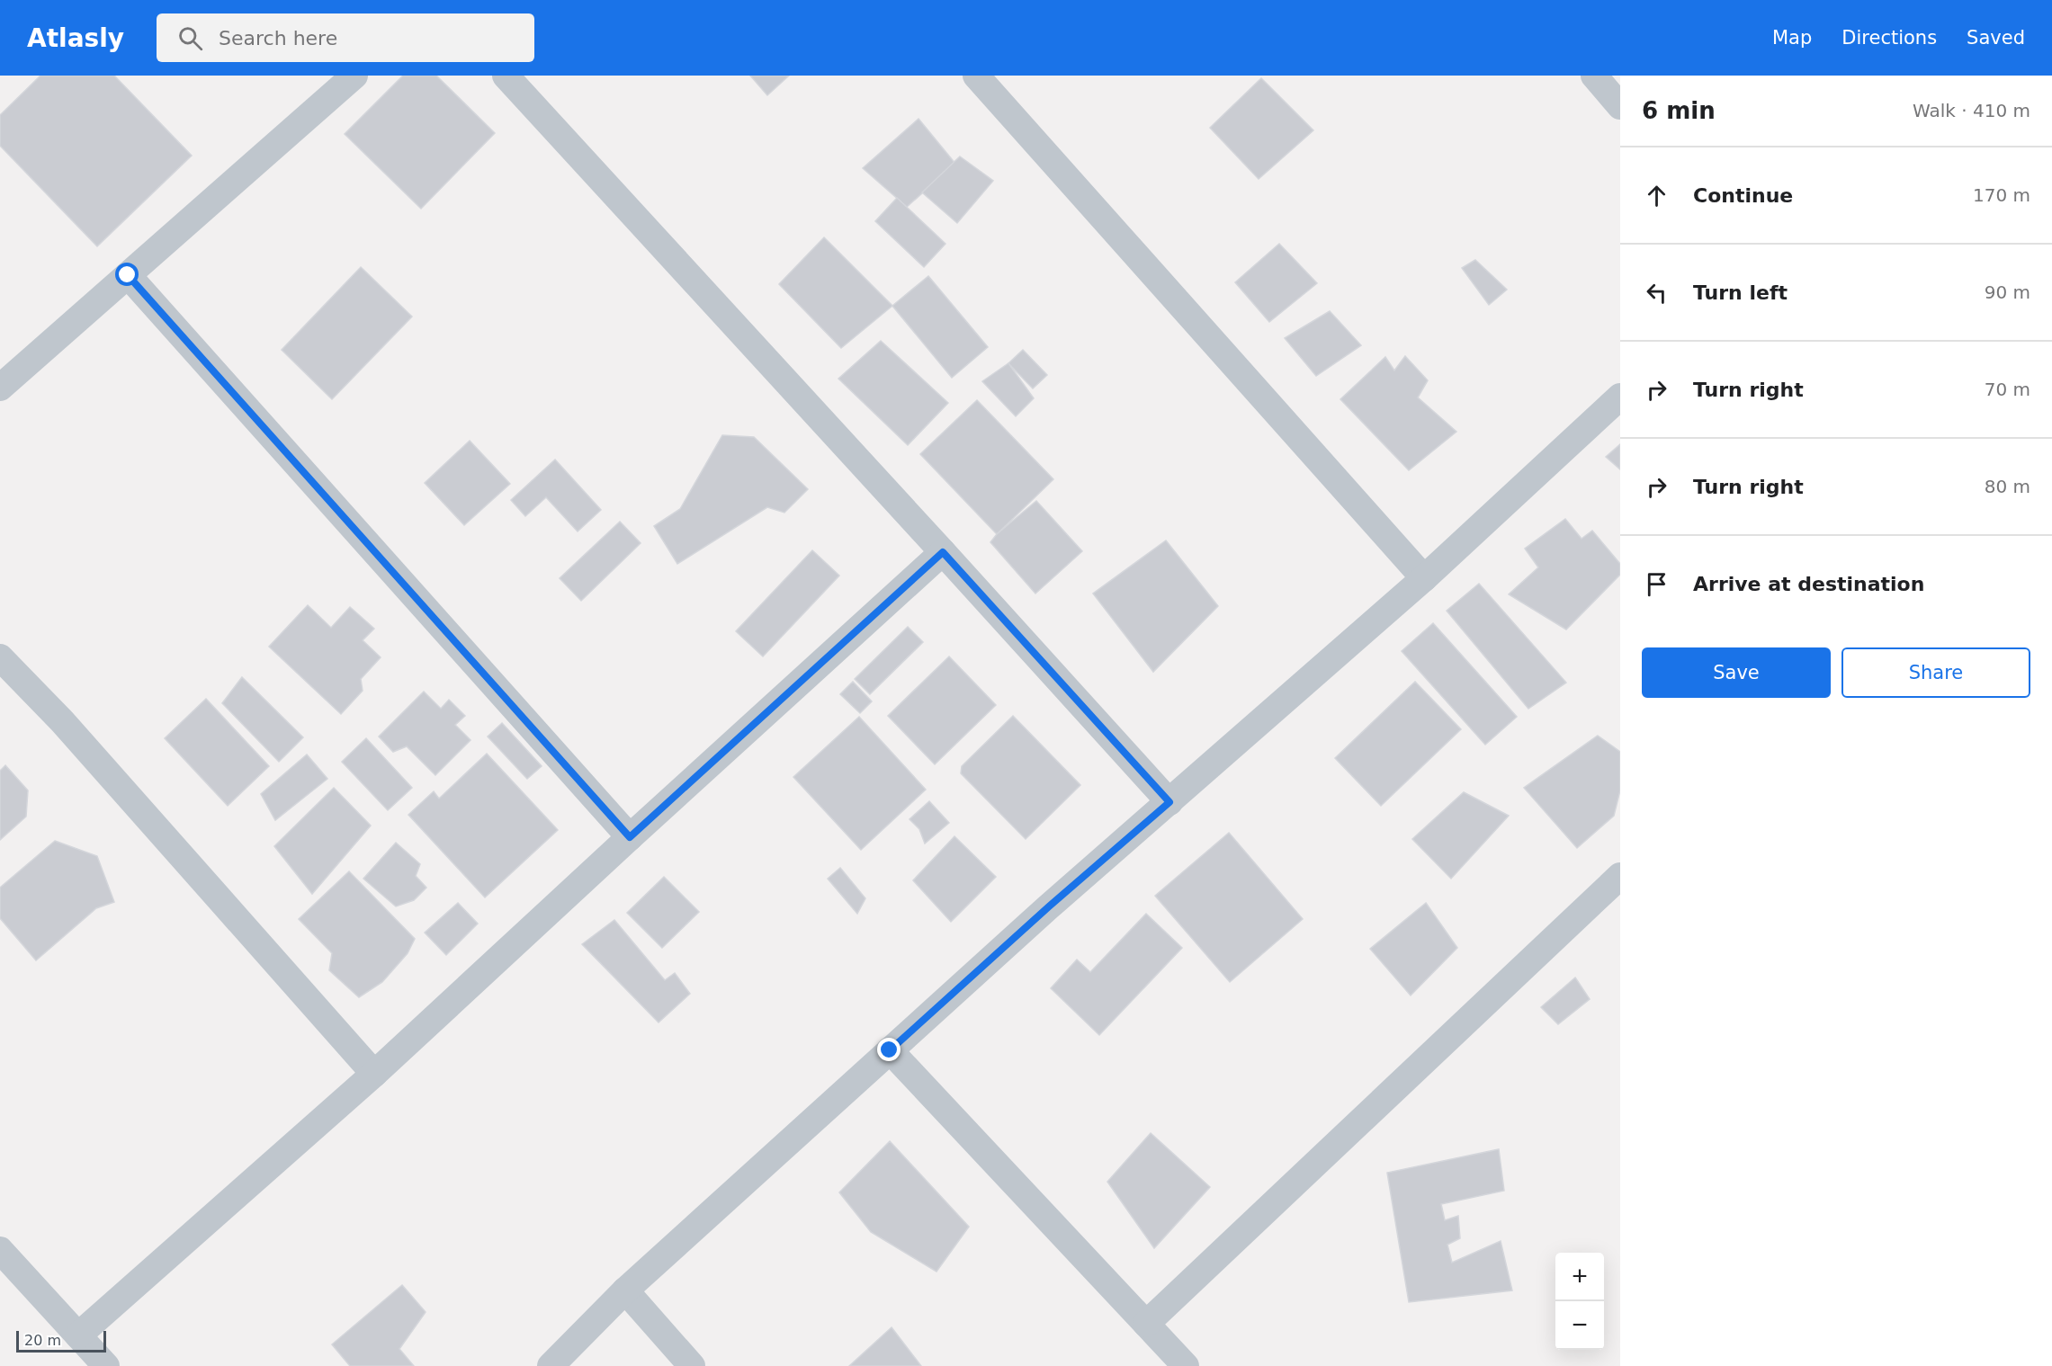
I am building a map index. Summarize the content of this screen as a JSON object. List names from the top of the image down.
{
  "scale_bar": "20 m",
  "page": {
    "header": "Atlasly",
    "search": "Search here",
    "nav": ["Map", "Directions", "Saved"],
    "heading": ["6 min", "Walk · 410 m"],
    "list": [
      ["Continue", "170 m"],
      ["Turn left", "90 m"],
      ["Turn right", "70 m"],
      ["Turn right", "80 m"],
      "Arrive at destination"
    ],
    "buttons": ["Save", "Share"],
    "map_buttons": ["+", "−"],
    "scale": "20 m"
  }
}
